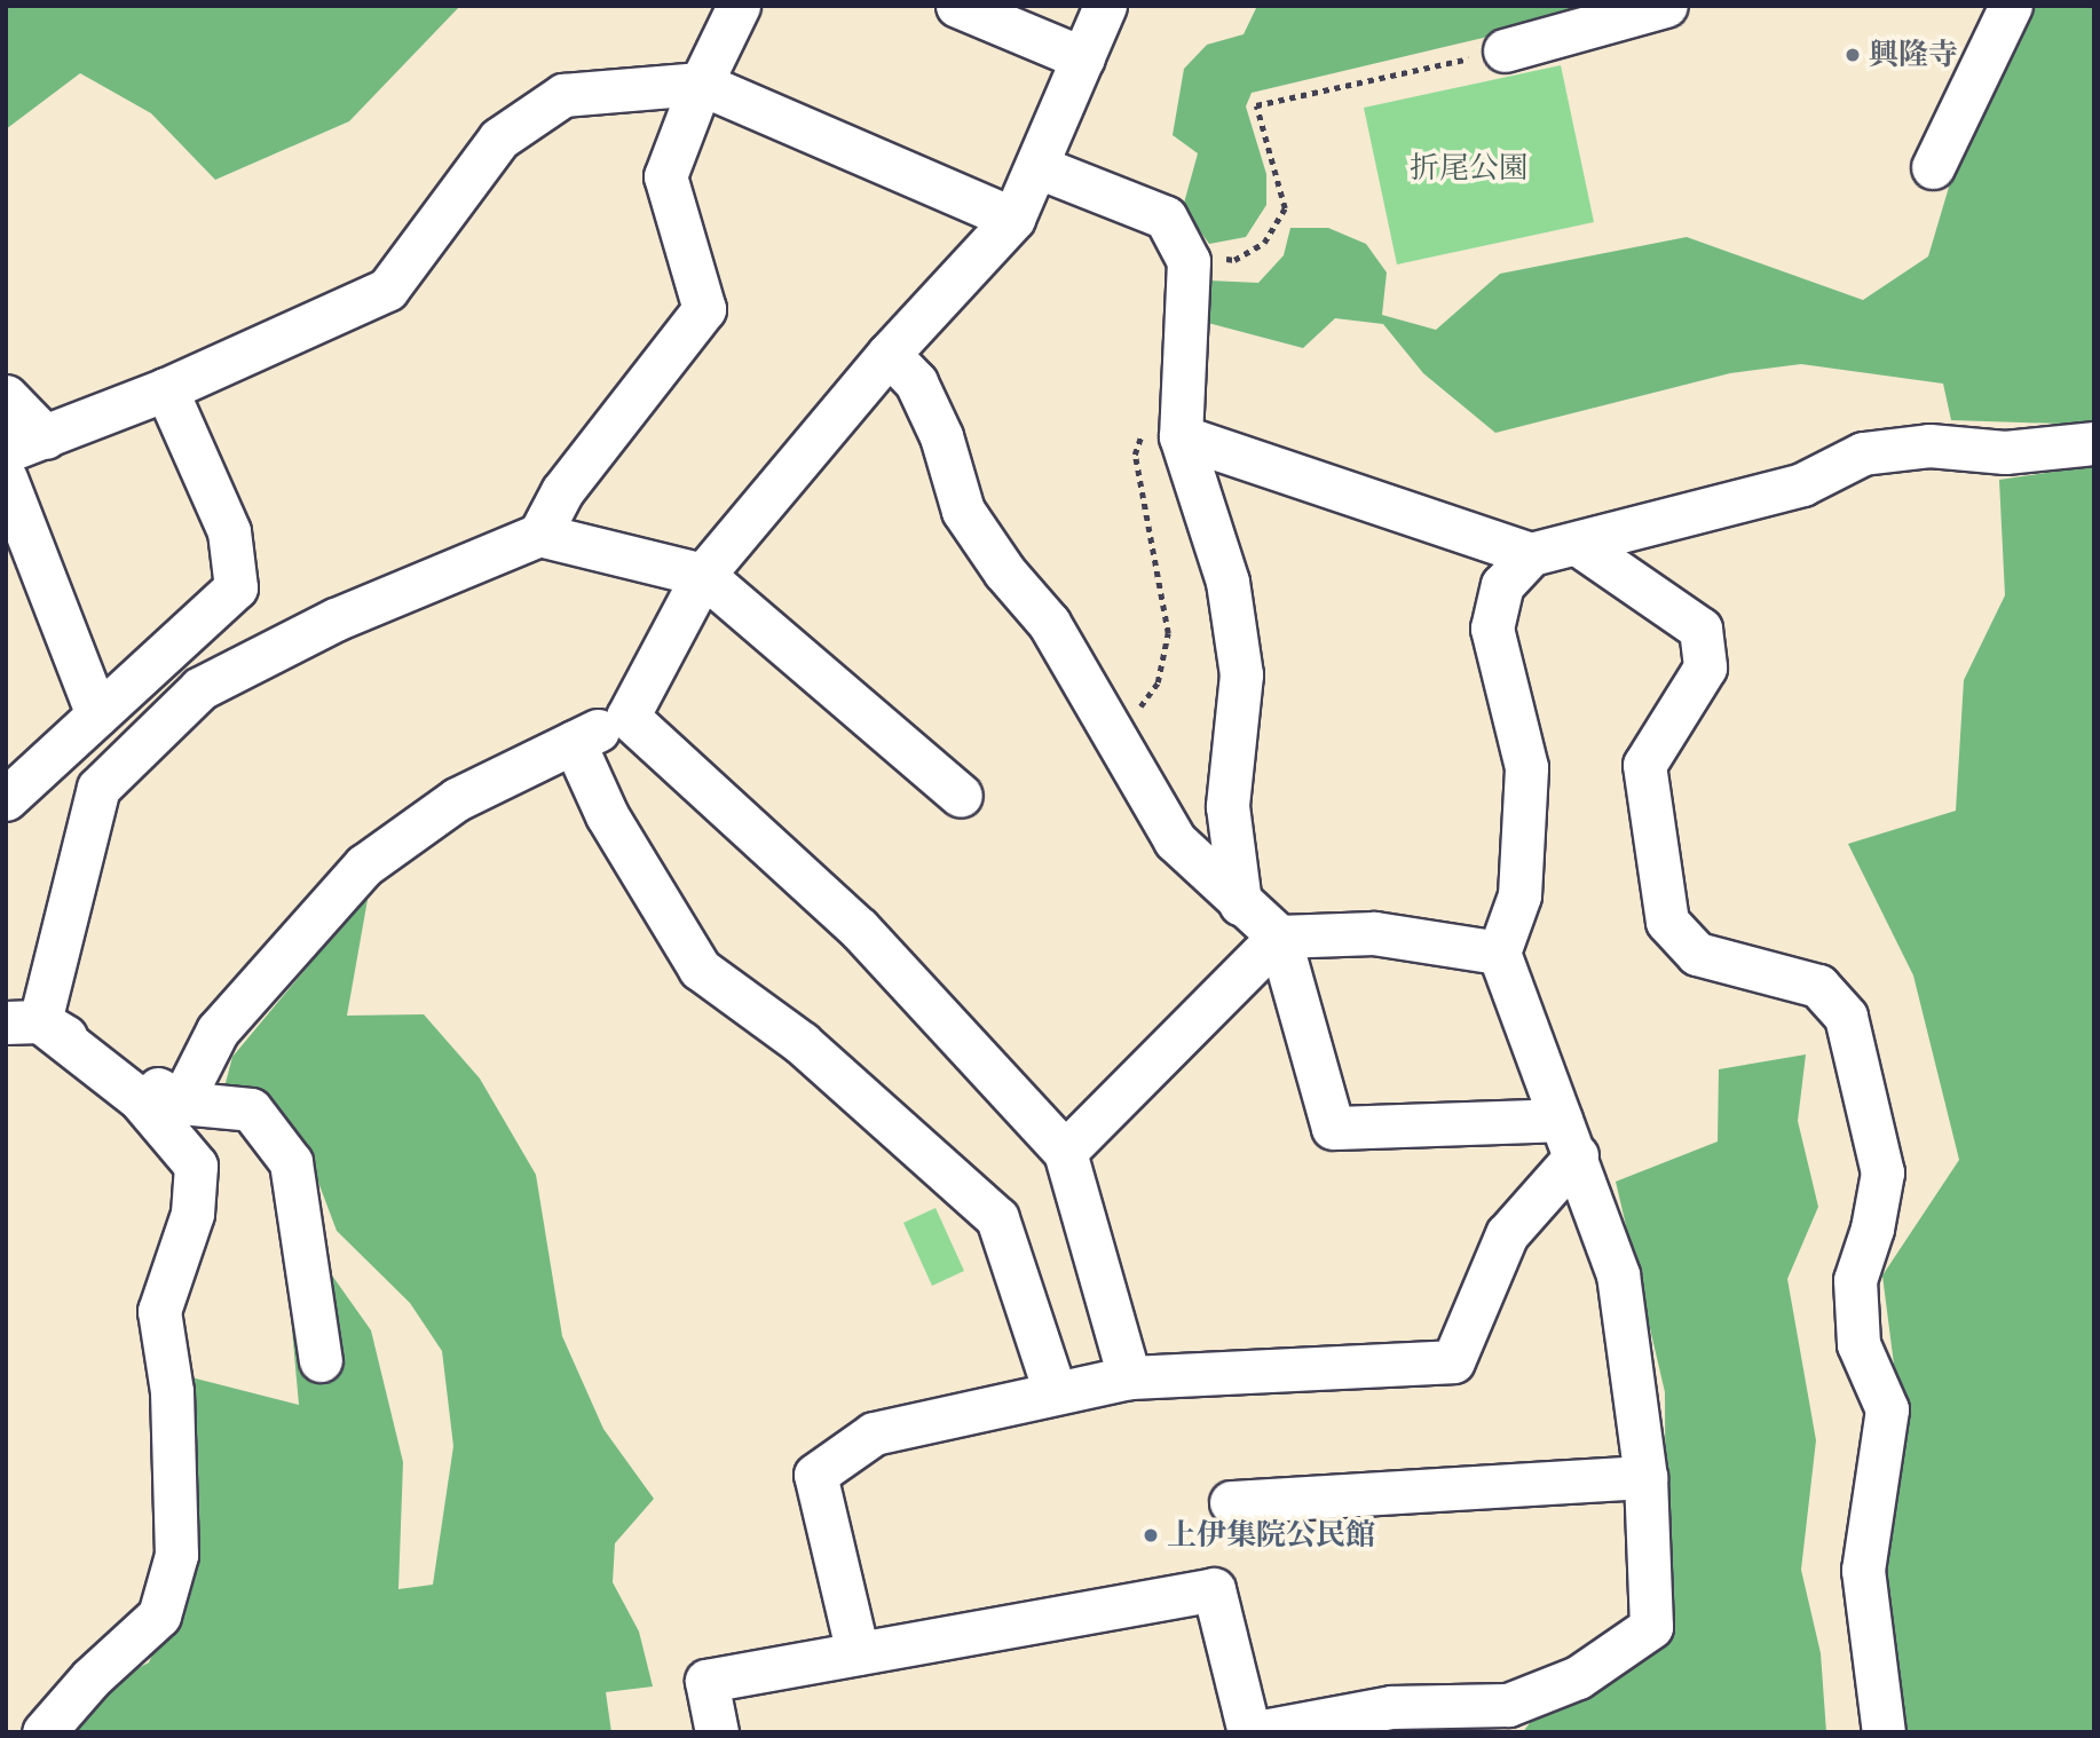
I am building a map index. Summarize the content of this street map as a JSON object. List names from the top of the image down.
{
  "parks": ["折尾公園"],
  "places": ["興隆寺", "上伊集院公民館"]
}
